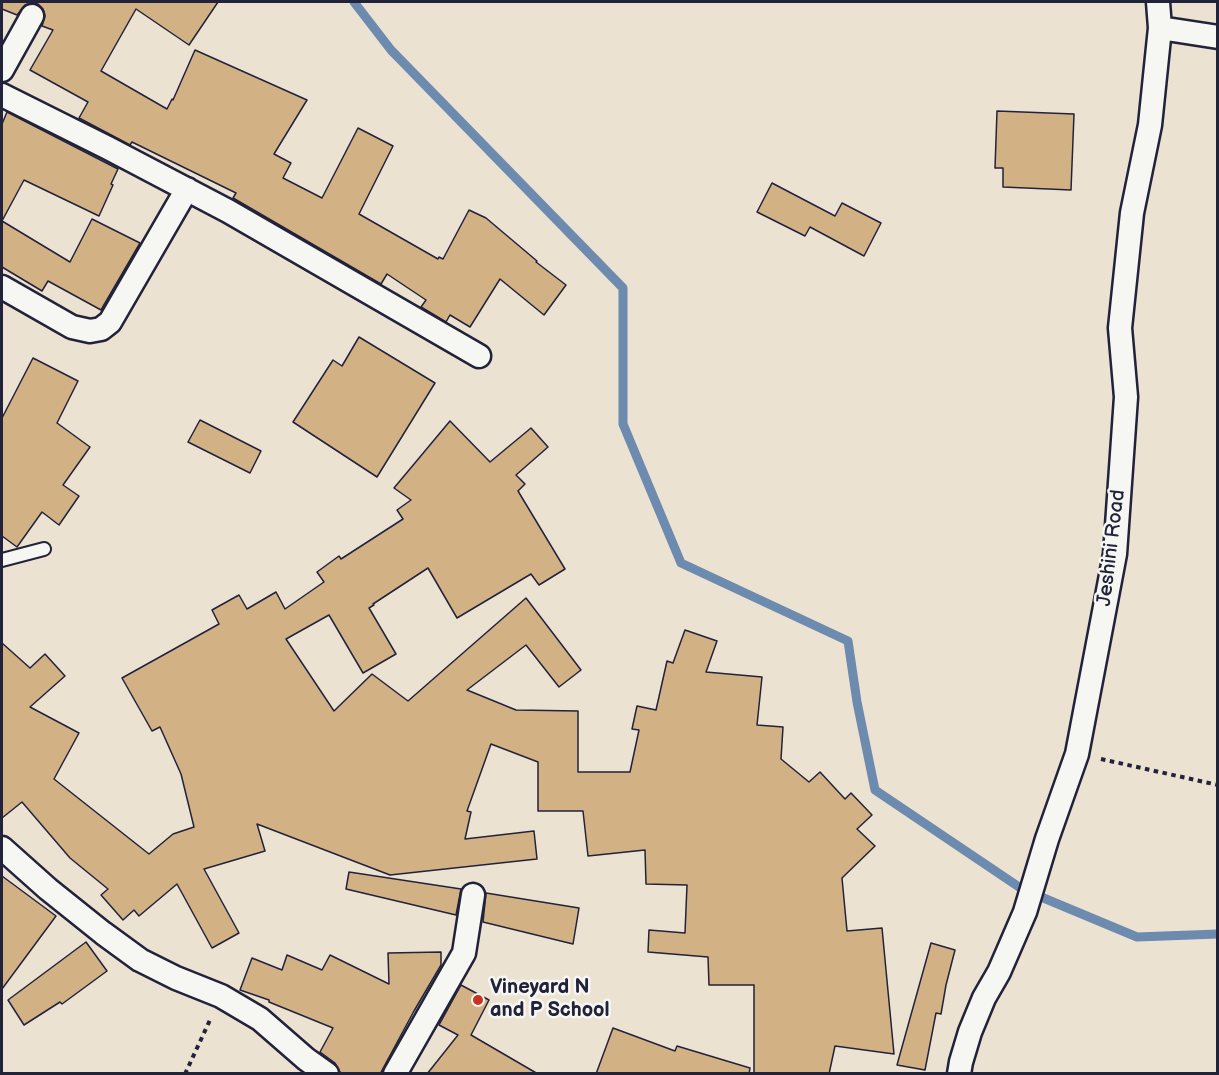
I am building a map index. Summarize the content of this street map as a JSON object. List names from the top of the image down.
{
  "streets": {
    "street": ["Jeshini Road"]
  },
  "places": ["Vineyard N and P School"]
}
